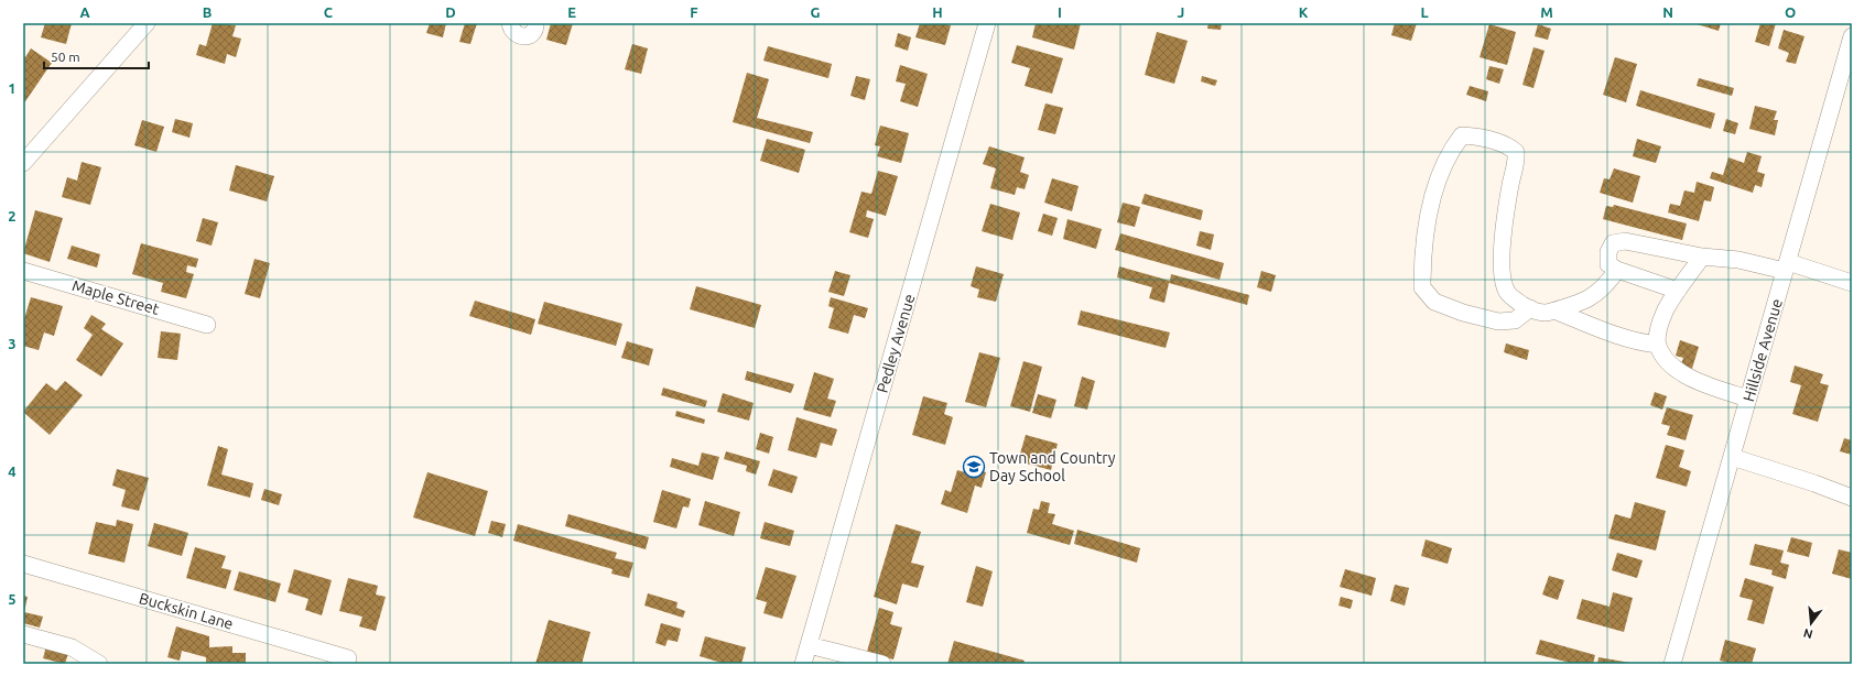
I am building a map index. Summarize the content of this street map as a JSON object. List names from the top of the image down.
{
  "streets": {
    "street": [
      "Maple Street",
      "Pedley Avenue",
      "Hillside Avenue",
      "Buckskin Lane"
    ]
  },
  "places": {
    "school or university": ["Town and Country Day School"]
  },
  "scale_bar": "50 m",
  "north": "bottom",
  "grid": {
    "columns": [
      "A",
      "B",
      "C",
      "D",
      "E",
      "F",
      "G",
      "H",
      "I",
      "J",
      "K",
      "L",
      "M",
      "N",
      "O"
    ],
    "rows": [
      "1",
      "2",
      "3",
      "4",
      "5"
    ]
  }
}
